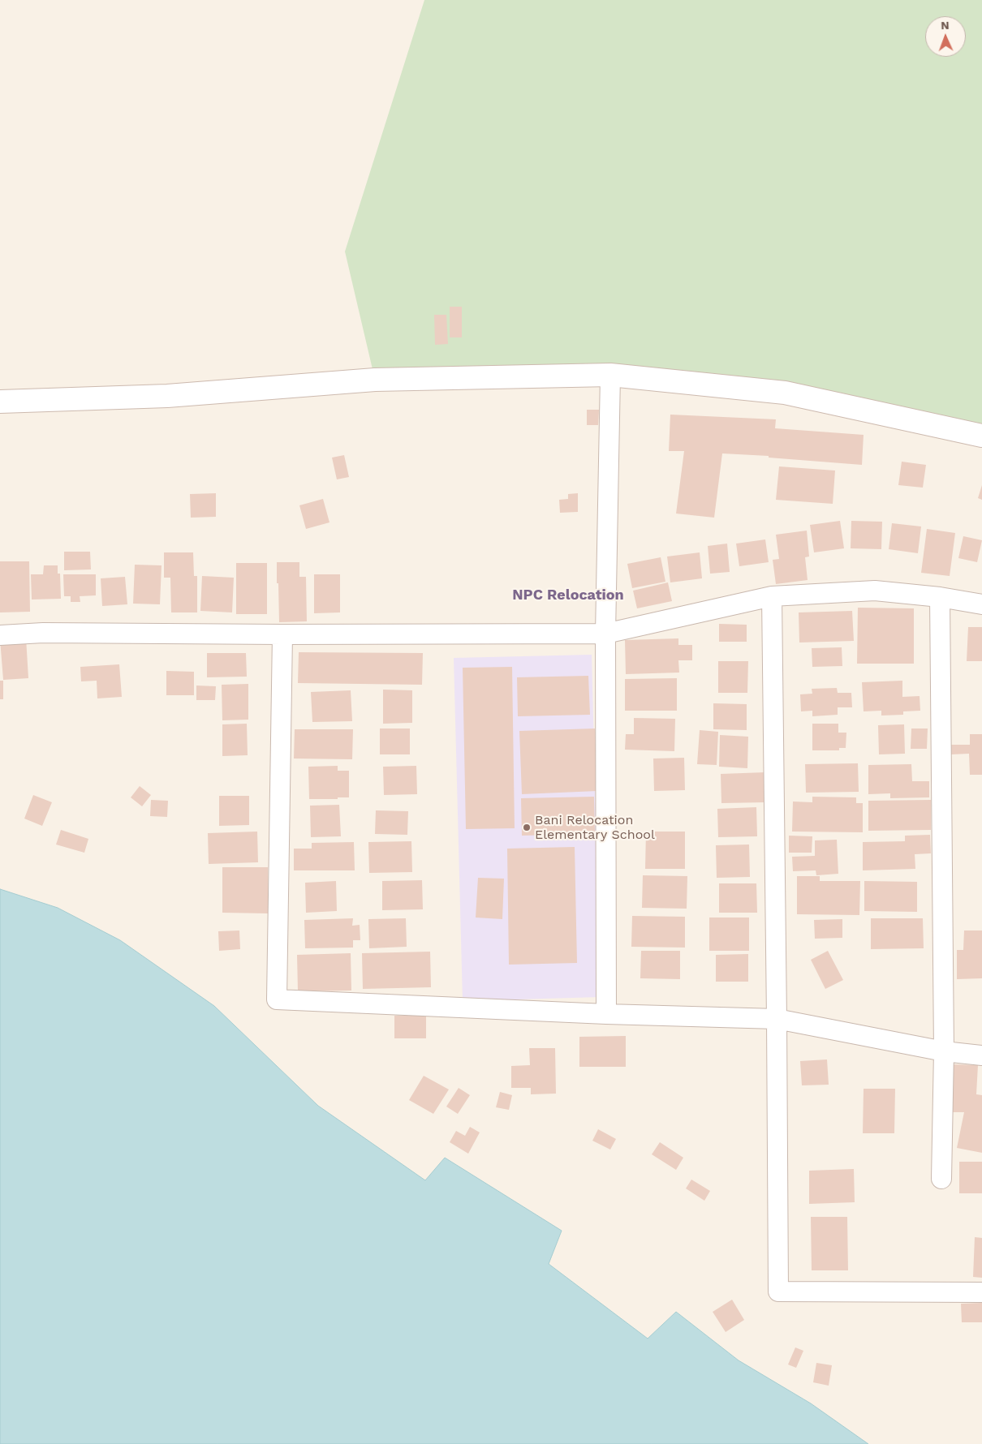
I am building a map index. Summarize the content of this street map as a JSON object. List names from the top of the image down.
{
  "districts": ["NPC Relocation"],
  "places": ["Bani Relocation Elementary School"],
  "north": "top"
}
